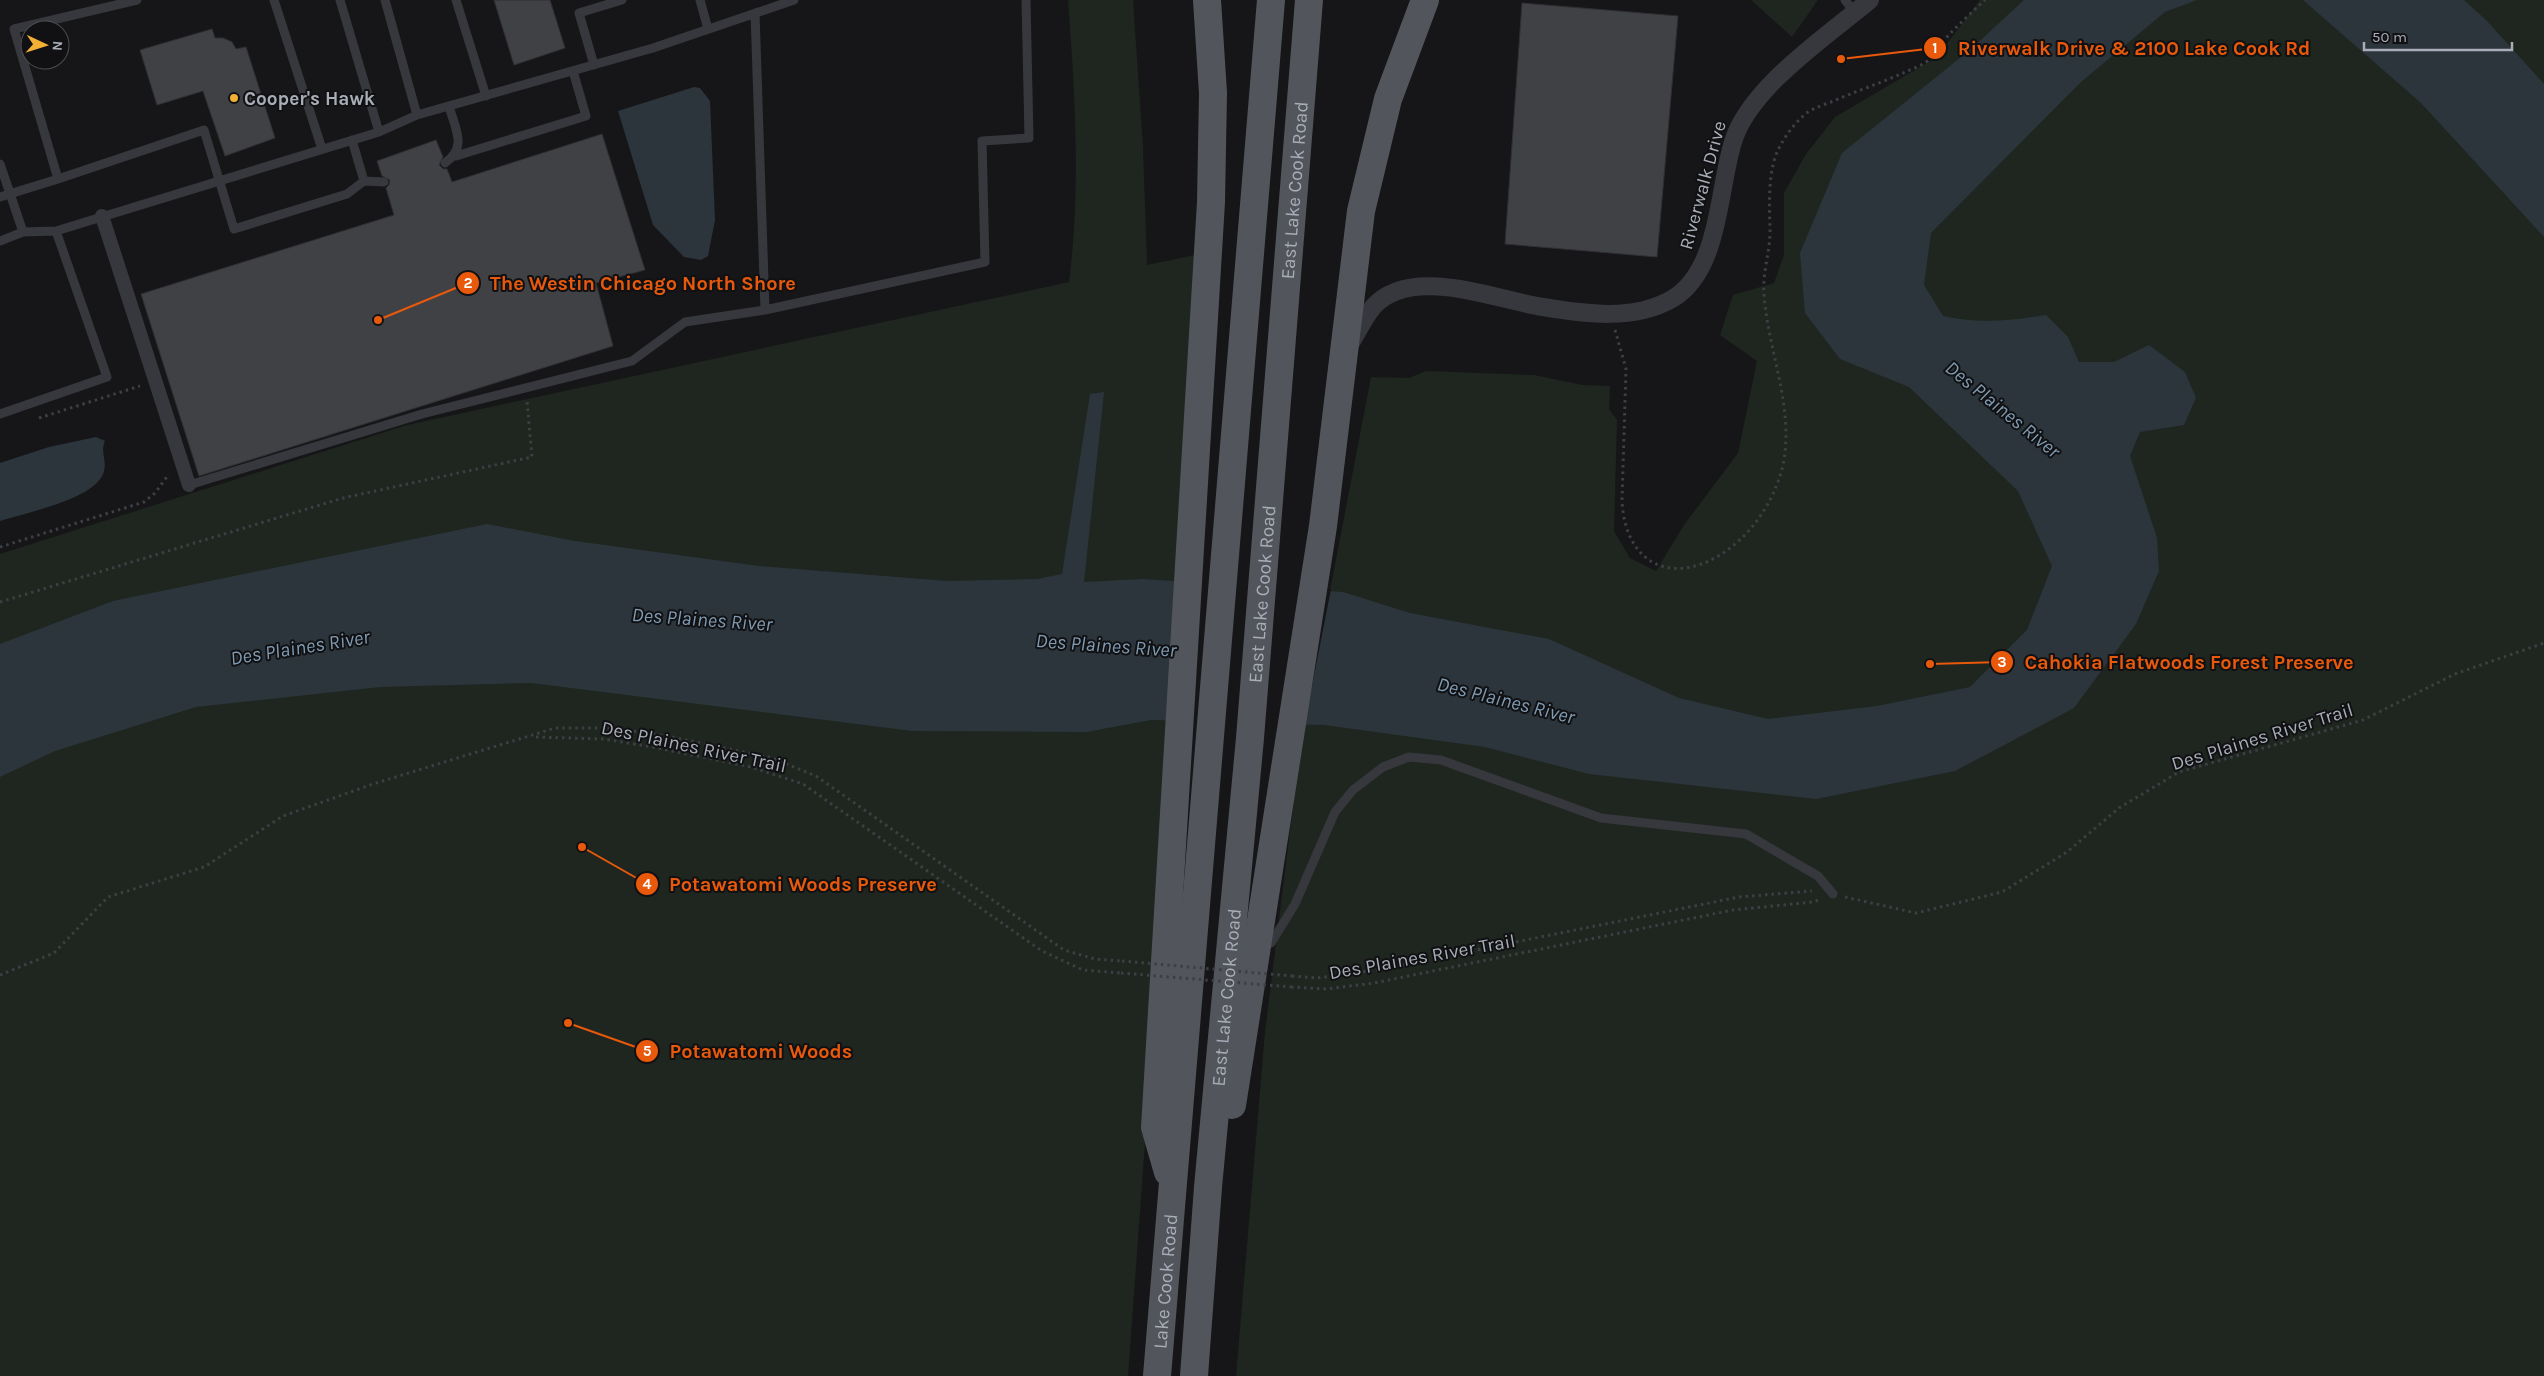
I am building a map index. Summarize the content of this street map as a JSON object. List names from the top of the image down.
{
  "streets": {
    "main road": ["East Lake Cook Road", "Lake Cook Road"],
    "street": ["Riverwalk Drive"],
    "path": ["Des Plaines River Trail"]
  },
  "crossings": [
    ["East Lake Cook Road", "Lake Cook Road"]
  ],
  "water": ["Des Plaines River"],
  "places": [
    "Riverwalk Drive & 2100 Lake Cook Rd",
    "Cooper's Hawk",
    "The Westin Chicago North Shore",
    "Cahokia Flatwoods Forest Preserve",
    "Potawatomi Woods Preserve",
    "Potawatomi Woods"
  ],
  "scale_bar": "50 m",
  "north": "right"
}
